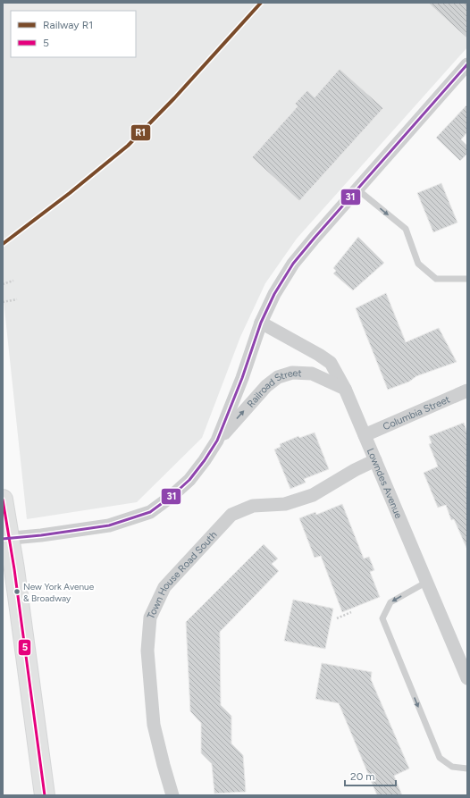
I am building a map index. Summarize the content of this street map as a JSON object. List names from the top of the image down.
{
  "streets": {
    "street": [
      "Railroad Street",
      "Columbia Street",
      "Lowndes Avenue",
      "Town House Road South"
    ]
  },
  "crossings": [
    ["Railroad Street", "Lowndes Avenue"],
    ["Columbia Street", "Lowndes Avenue"],
    ["Lowndes Avenue", "Town House Road South"]
  ],
  "places": ["New York Avenue & Broadway"],
  "lines": ["rail line R1", "transit line 31", "transit line 5"],
  "legend": ["Railway R1", "5"],
  "scale_bar": "20 m"
}
